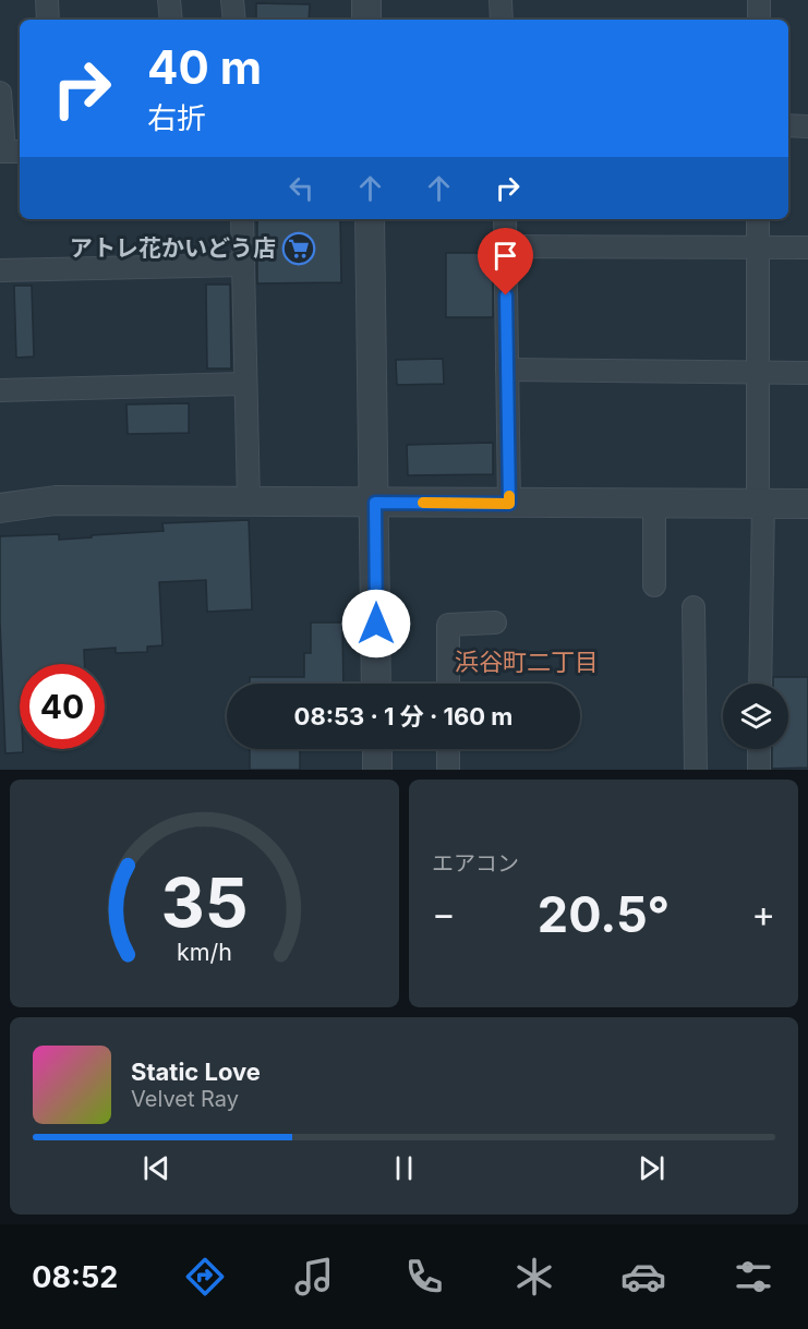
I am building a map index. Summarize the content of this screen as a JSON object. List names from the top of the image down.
{
  "districts": ["浜谷町二丁目"],
  "places": {
    "supermarket": ["アトレ花かいどう店"]
  },
  "page": {
    "turn": ["40 m", "右折"],
    "limit": "40",
    "trip": "08:53 · 1 分 · 160 m",
    "tile": "エアコン",
    "heat": ["−", "20.5°", "+"],
    "song": ["Static Love", "Velvet Ray"],
    "tabs": "08:52",
    "gauge": ["35", "km/h"]
  }
}
